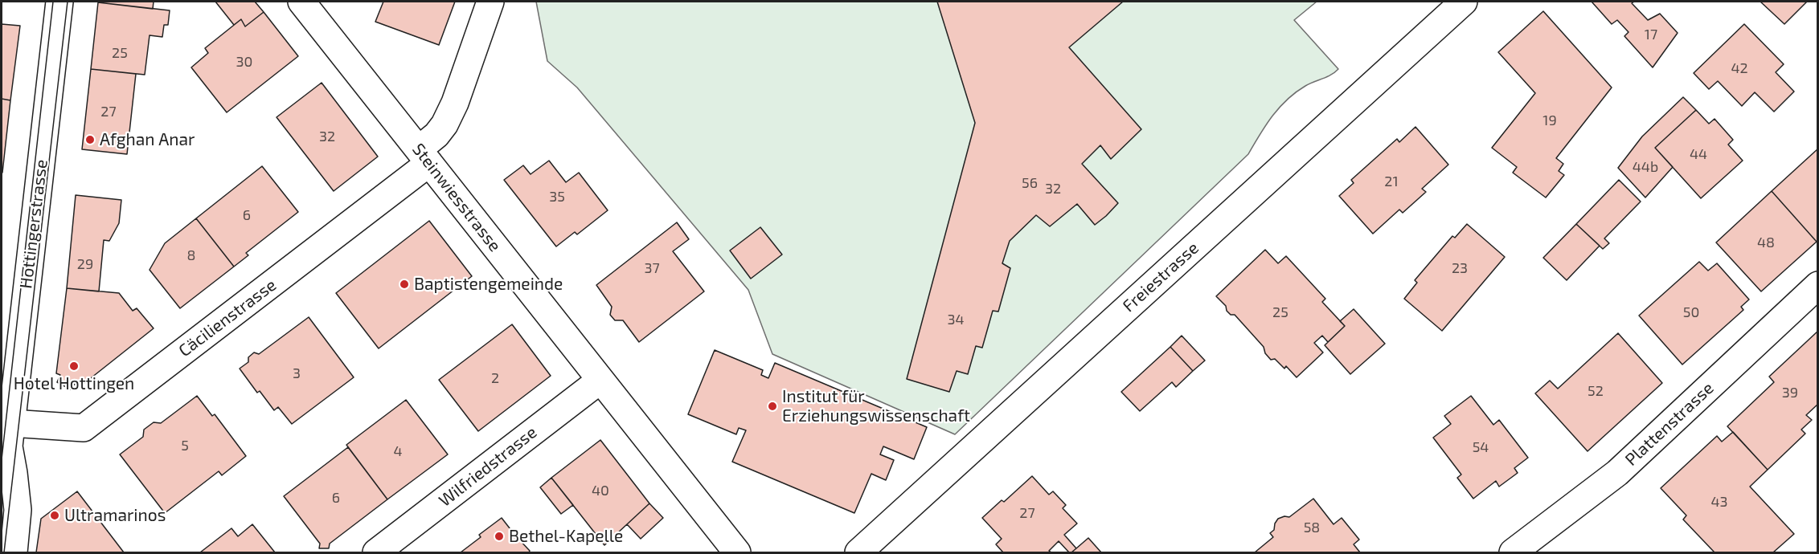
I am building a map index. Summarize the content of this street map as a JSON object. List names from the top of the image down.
{
  "streets": {
    "street": [
      "Steinwiesstrasse",
      "Hottingerstrasse",
      "Freiestrasse",
      "Cäcilienstrasse",
      "Plattenstrasse",
      "Wilfriedstrasse"
    ]
  },
  "crossings": [
    ["Steinwiesstrasse", "Cäcilienstrasse"],
    ["Steinwiesstrasse", "Wilfriedstrasse"],
    ["Hottingerstrasse", "Cäcilienstrasse"]
  ],
  "places": [
    "Afghan Anar",
    "Baptistengemeinde",
    "Hotel Hottingen",
    "Institut für Erziehungswissenschaft",
    "Ultramarinos",
    "Bethel-Kapelle"
  ],
  "house_numbers": [
    "17",
    "25",
    "30",
    "42",
    "27",
    "19",
    "32",
    "44",
    "44b",
    "21",
    "56",
    "32",
    "35",
    "6",
    "48",
    "8",
    "29",
    "37",
    "23",
    "25",
    "50",
    "34",
    "3",
    "2",
    "52",
    "39",
    "5",
    "54",
    "4",
    "40",
    "6",
    "43",
    "27",
    "58"
  ]
}
